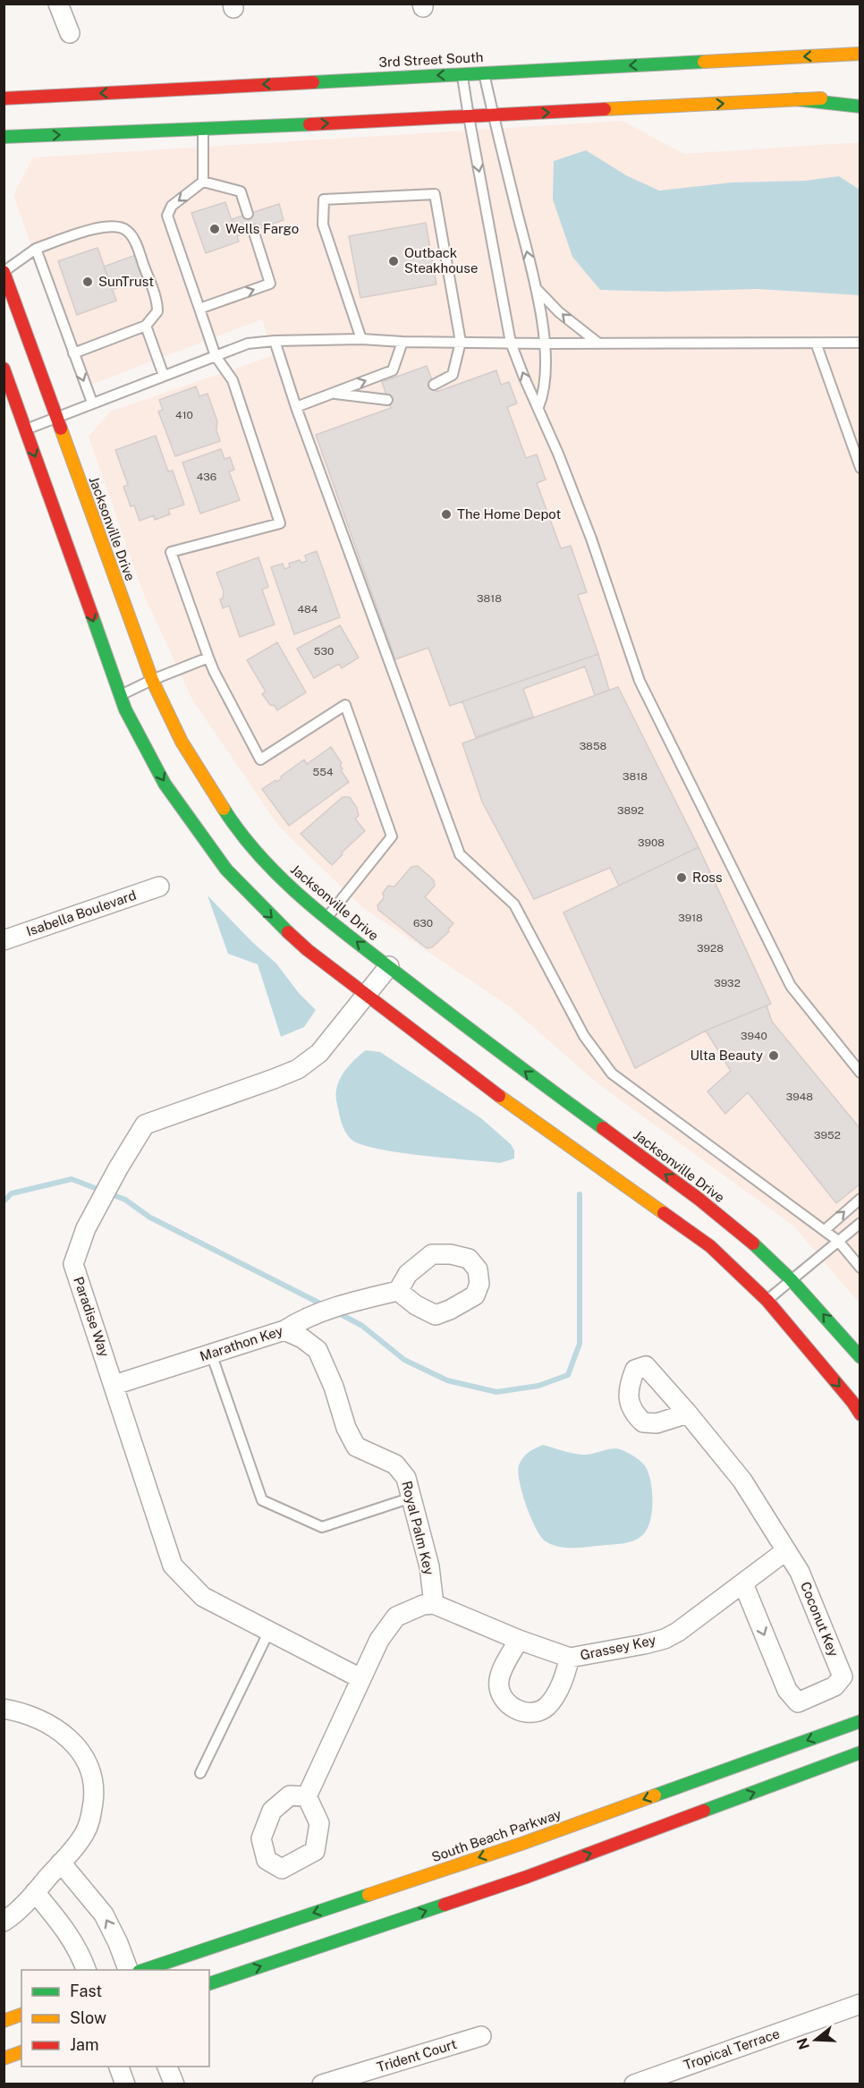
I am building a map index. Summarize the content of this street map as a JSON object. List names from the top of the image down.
{
  "streets": {
    "main road": ["3rd Street South", "Jacksonville Drive", "South Beach Parkway"],
    "street": [
      "Isabella Boulevard",
      "Paradise Way",
      "Marathon Key",
      "Royal Palm Key",
      "Coconut Key",
      "Grassey Key",
      "Tropical Terrace",
      "Trident Court"
    ]
  },
  "crossings": [
    ["Jacksonville Drive", "Paradise Way"],
    ["Paradise Way", "Marathon Key"],
    ["Marathon Key", "Royal Palm Key"],
    ["Royal Palm Key", "Grassey Key"],
    ["Coconut Key", "Grassey Key"]
  ],
  "places": [
    "Wells Fargo",
    "Outback Steakhouse",
    "SunTrust",
    "The Home Depot",
    "Ross",
    "Ulta Beauty"
  ],
  "house_numbers": [
    "410",
    "436",
    "3818",
    "484",
    "530",
    "3858",
    "554",
    "3818",
    "3892",
    "3908",
    "3918",
    "630",
    "3928",
    "3932",
    "3940",
    "3948",
    "3952"
  ],
  "legend": ["Fast", "Slow", "Jam"],
  "north": "left"
}
